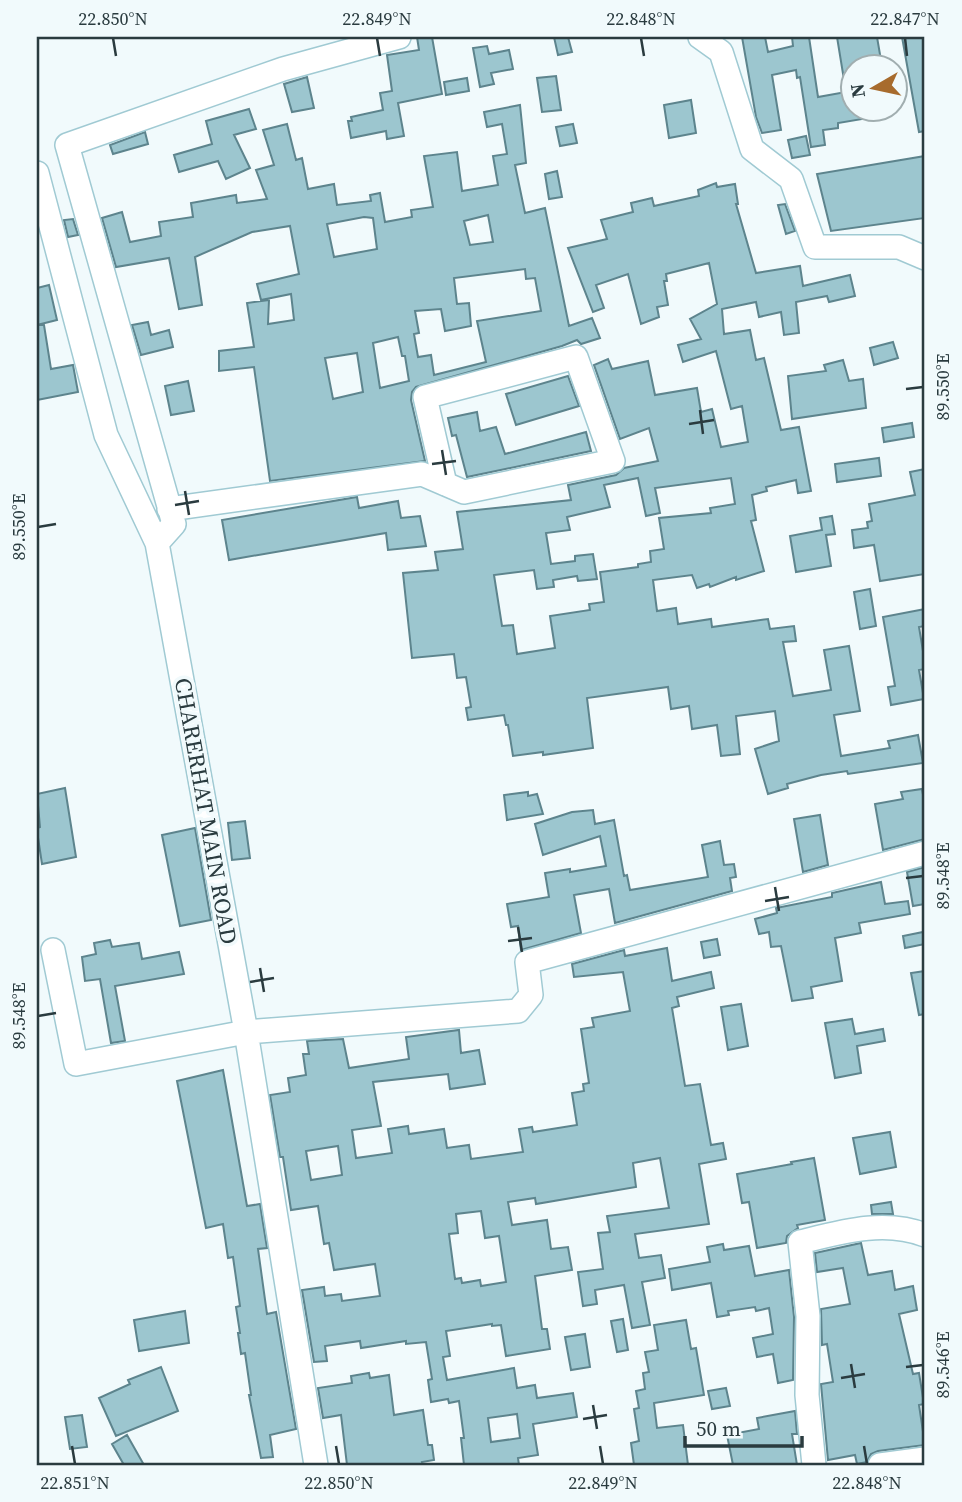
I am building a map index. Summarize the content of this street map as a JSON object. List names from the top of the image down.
{
  "streets": {
    "street": ["CHARERHAT MAIN ROAD"]
  },
  "scale_bar": "50 m",
  "north": "left",
  "coordinates": [
    "22.850°N",
    "22.849°N",
    "22.848°N",
    "22.847°N",
    "89.550°E",
    "89.548°E",
    "89.546°E",
    "22.851°N"
  ]
}
